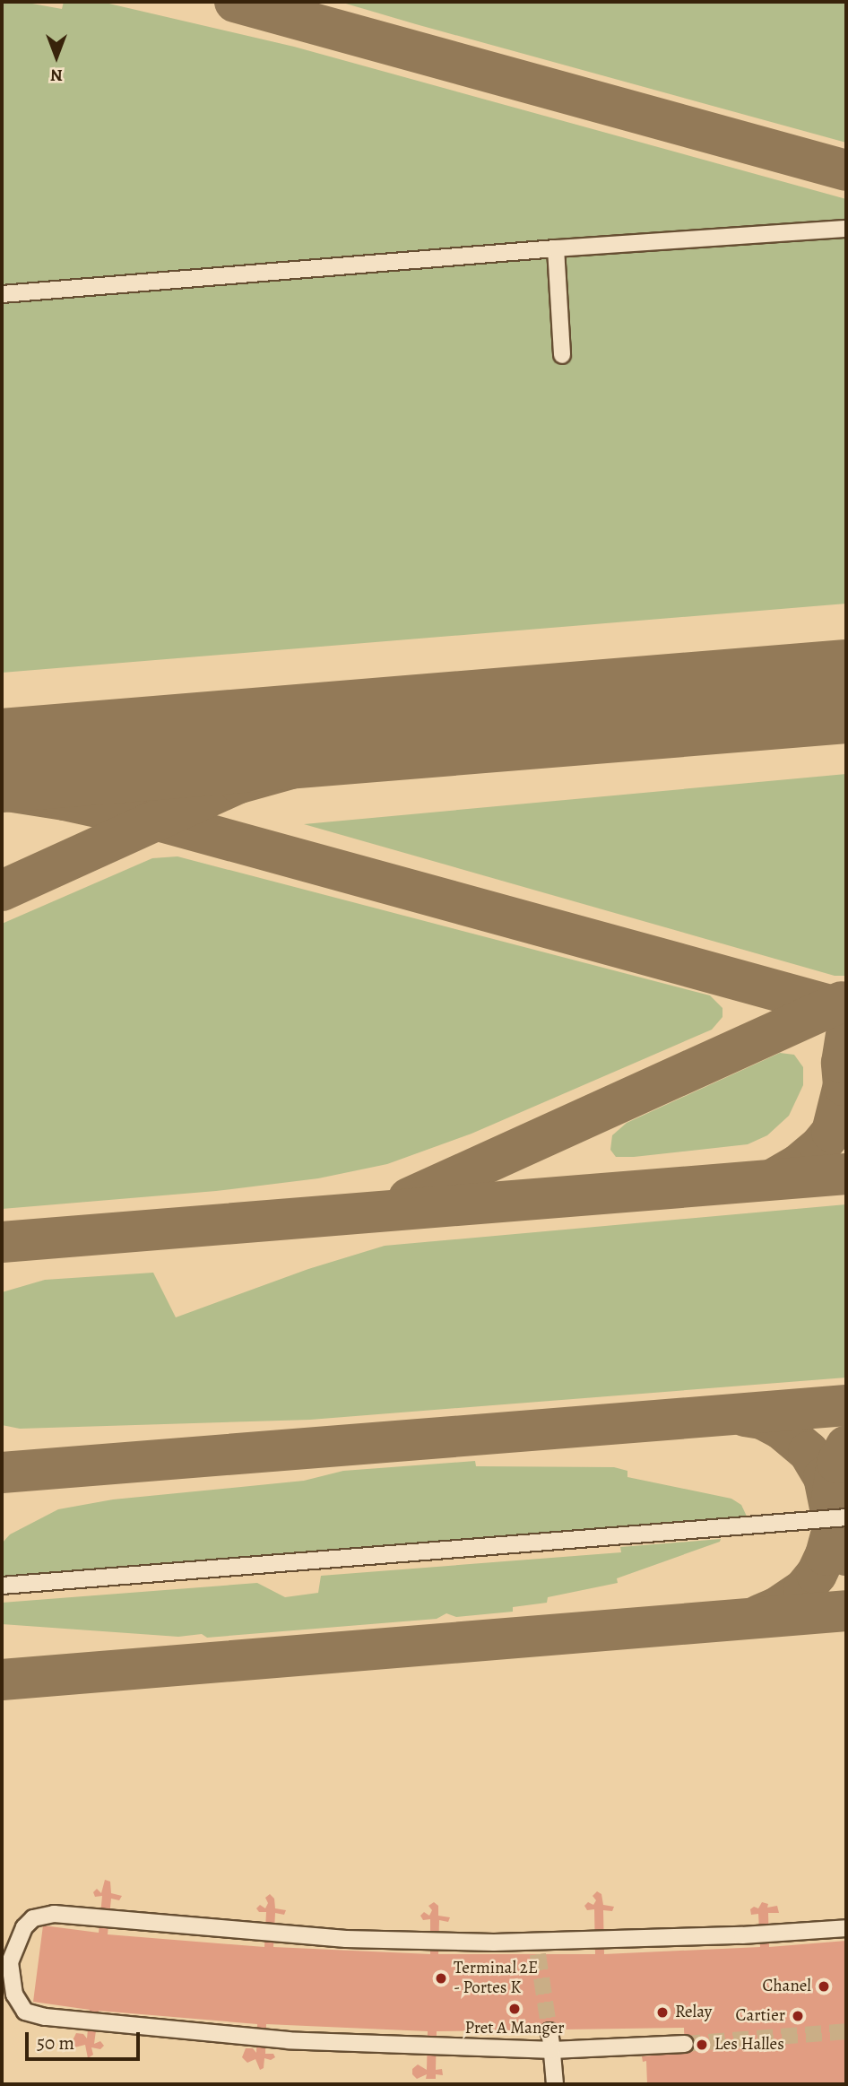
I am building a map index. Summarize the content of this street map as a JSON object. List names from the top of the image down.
{
  "places": [
    "Terminal 2E - Portes K",
    "Chanel",
    "Pret A Manger",
    "Relay",
    "Cartier",
    "Les Halles"
  ],
  "scale_bar": "50 m",
  "north": "bottom"
}
